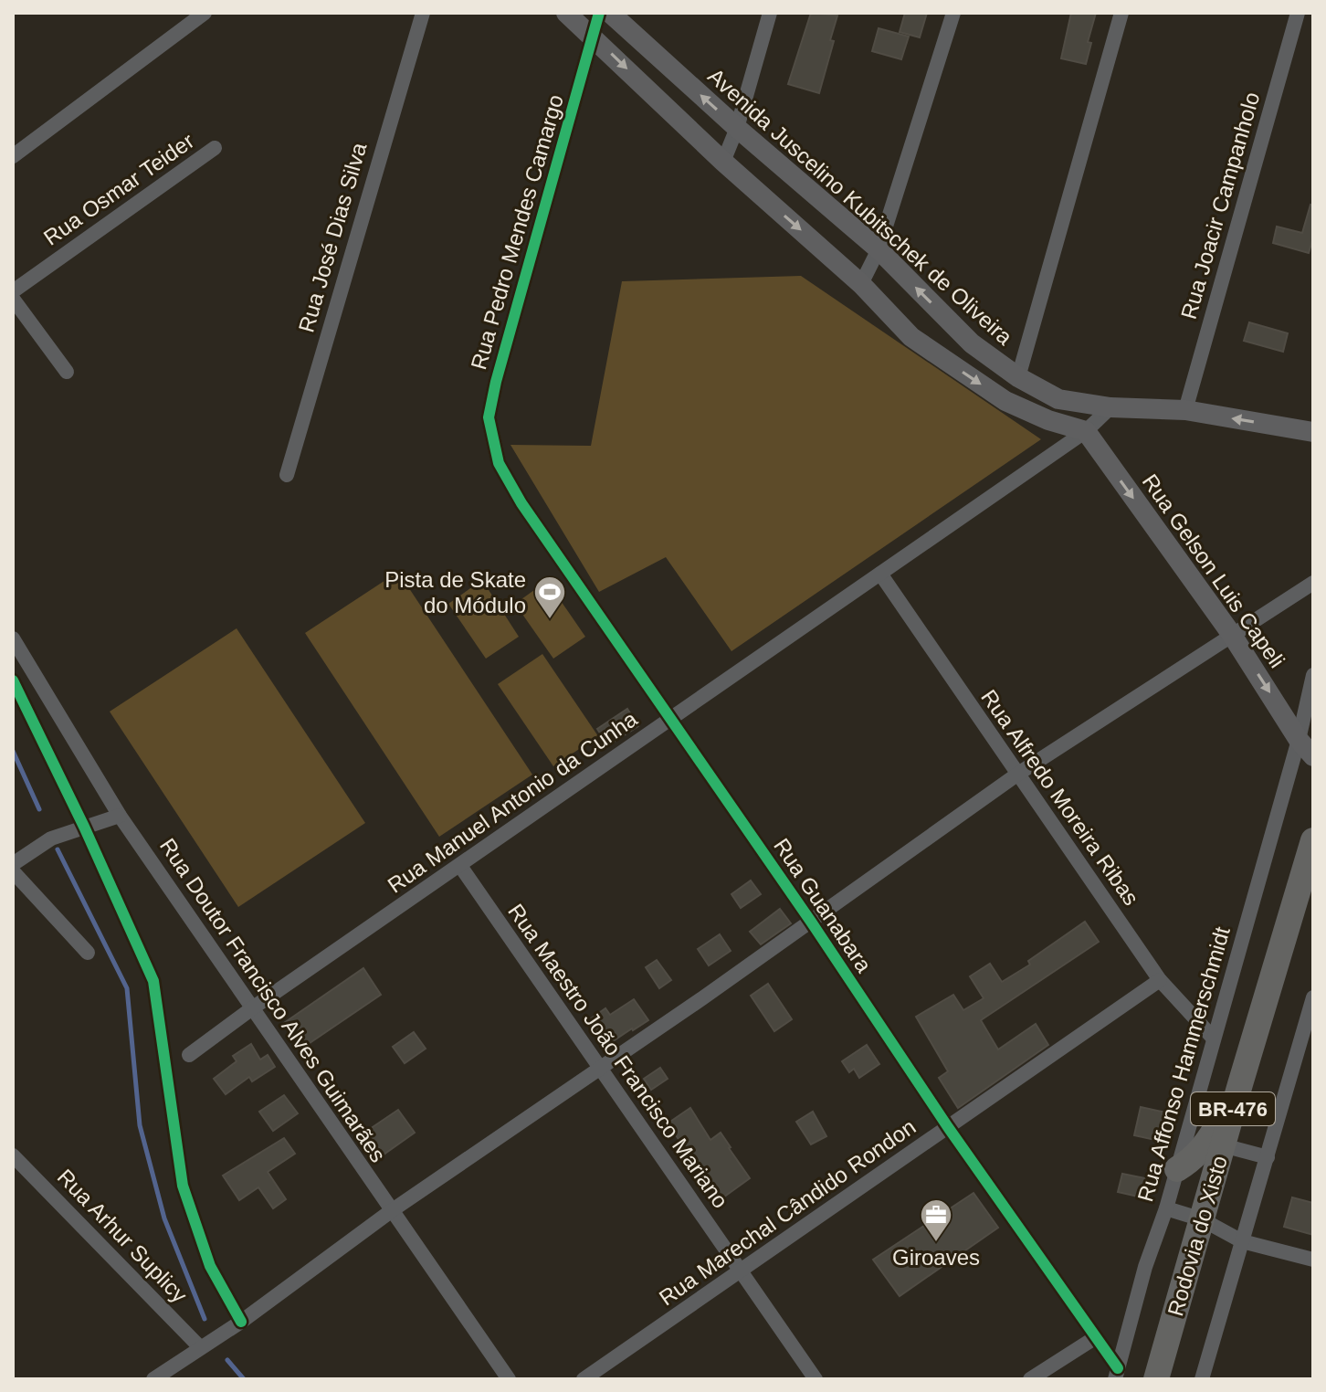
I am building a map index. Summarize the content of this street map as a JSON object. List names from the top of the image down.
{
  "streets": {
    "highway": ["BR-476", "Rodovia do Xisto"],
    "street": [
      "Rua Osmar Teider",
      "Rua Joacir Campanholo",
      "Avenida Juscelino Kubitschek de Oliveira",
      "Rua Pedro Mendes Camargo",
      "Rua José Dias Silva",
      "Rua Gelson Luis Capeli",
      "Rua Alfredo Moreira Ribas",
      "Rua Manuel Antonio da Cunha",
      "Rua Guanabara",
      "Rua Doutor Francisco Alves Guimarães",
      "Rua Maestro João Francisco Mariano",
      "Rua Affonso Hammerschmidt",
      "Rua Marechal Cândido Rondon",
      "Rua Arhur Suplicy"
    ]
  },
  "crossings": [
    ["Rua Joacir Campanholo", "Avenida Juscelino Kubitschek de Oliveira"],
    ["Avenida Juscelino Kubitschek de Oliveira", "Rua Manuel Antonio da Cunha"],
    ["Rua Pedro Mendes Camargo", "Rua Guanabara"],
    ["Rua Gelson Luis Capeli", "Rua Manuel Antonio da Cunha"],
    ["Rua Gelson Luis Capeli", "Rua Affonso Hammerschmidt"],
    ["Rua Alfredo Moreira Ribas", "Rua Manuel Antonio da Cunha"],
    ["Rua Alfredo Moreira Ribas", "Rua Affonso Hammerschmidt"],
    ["Rua Alfredo Moreira Ribas", "Rua Marechal Cândido Rondon"],
    ["Rua Manuel Antonio da Cunha", "Rua Guanabara"],
    ["Rua Manuel Antonio da Cunha", "Rua Doutor Francisco Alves Guimarães"],
    ["Rua Manuel Antonio da Cunha", "Rua Maestro João Francisco Mariano"],
    ["Rua Guanabara", "Rua Affonso Hammerschmidt"],
    ["Rua Guanabara", "Rua Marechal Cândido Rondon"],
    ["Rua Maestro João Francisco Mariano", "Rua Marechal Cândido Rondon"]
  ],
  "one_way": ["Rua Gelson Luis Capeli"],
  "places": {
    "sports": ["Pista de Skate do Módulo"],
    "office": ["Giroaves"]
  }
}
